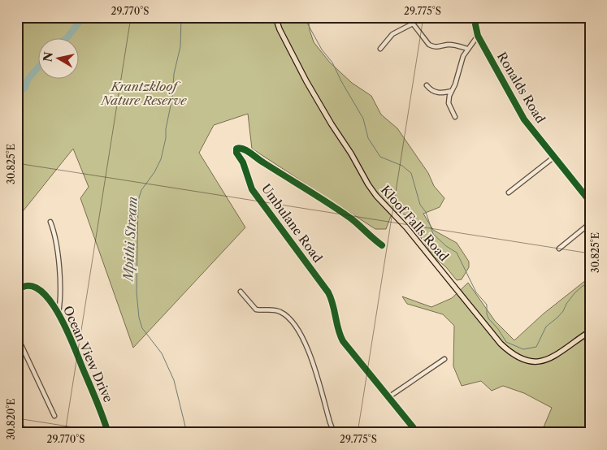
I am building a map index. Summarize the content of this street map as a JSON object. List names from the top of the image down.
{
  "streets": {
    "main road": ["Kloof Falls Road"],
    "street": ["Ronalds Road", "Umbulane Road", "Ocean View Drive"]
  },
  "water": ["Mpithi Stream"],
  "parks": ["Krantzkloof Nature Reserve"],
  "north": "left",
  "coordinates": [
    "29.770°S",
    "29.775°S",
    "30.825°E",
    "30.820°E"
  ]
}
